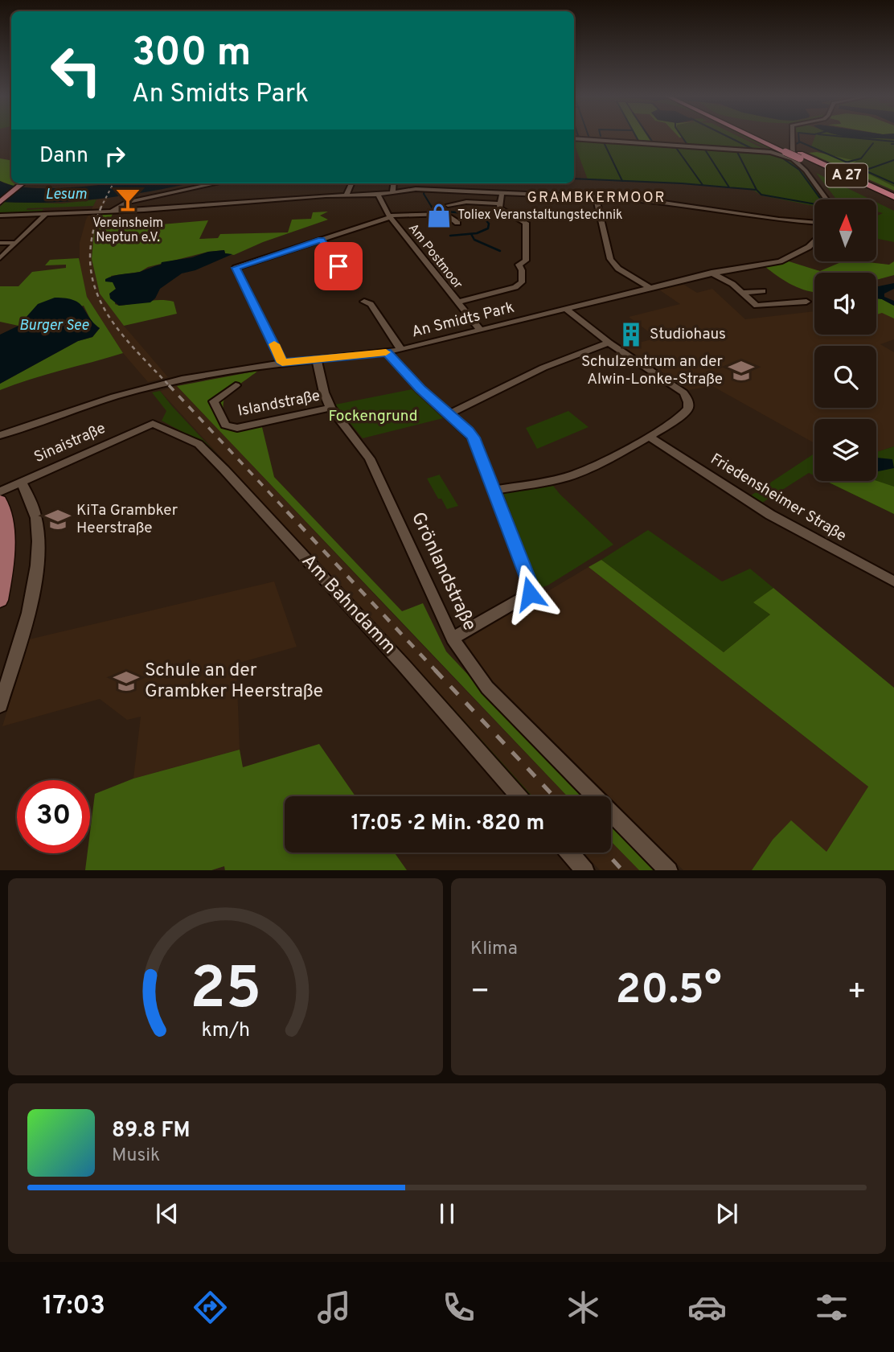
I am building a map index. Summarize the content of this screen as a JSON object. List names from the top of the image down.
{
  "streets": {
    "highway": ["A 27"],
    "street": [
      "Am Postmoor",
      "An Smidts Park",
      "Islandstraße",
      "Sinaistraße",
      "Friedensheimer Straße",
      "Grönlandstraße",
      "Am Bahndamm"
    ]
  },
  "crossings": [
    ["Am Postmoor", "An Smidts Park"],
    ["An Smidts Park", "Grönlandstraße"],
    ["Islandstraße", "Grönlandstraße"],
    ["Sinaistraße", "Am Bahndamm"]
  ],
  "districts": ["GRAMBKERMOOR"],
  "water": ["Lesum", "Burger See"],
  "parks": ["Fockengrund"],
  "places": {
    "bar": ["Vereinsheim Neptun e.V."],
    "shop": ["Toliex Veranstaltungstechnik"],
    "building": ["Studiohaus"],
    "school or university": ["Schulzentrum an der Alwin-Lonke-Straße", "KiTa Grambker Heerstraße", "Schule an der Grambker Heerstraße"]
  },
  "north": "top",
  "page": {
    "turn": ["300 m", "An Smidts Park"],
    "then": "Dann",
    "limit": "30",
    "trip": "17:05 · 2 Min. · 820 m",
    "tile": "Klima",
    "heat": ["−", "20.5°", "+"],
    "song": ["89.8 FM", "Musik"],
    "tabs": "17:03",
    "gauge": ["25", "km/h"]
  }
}
